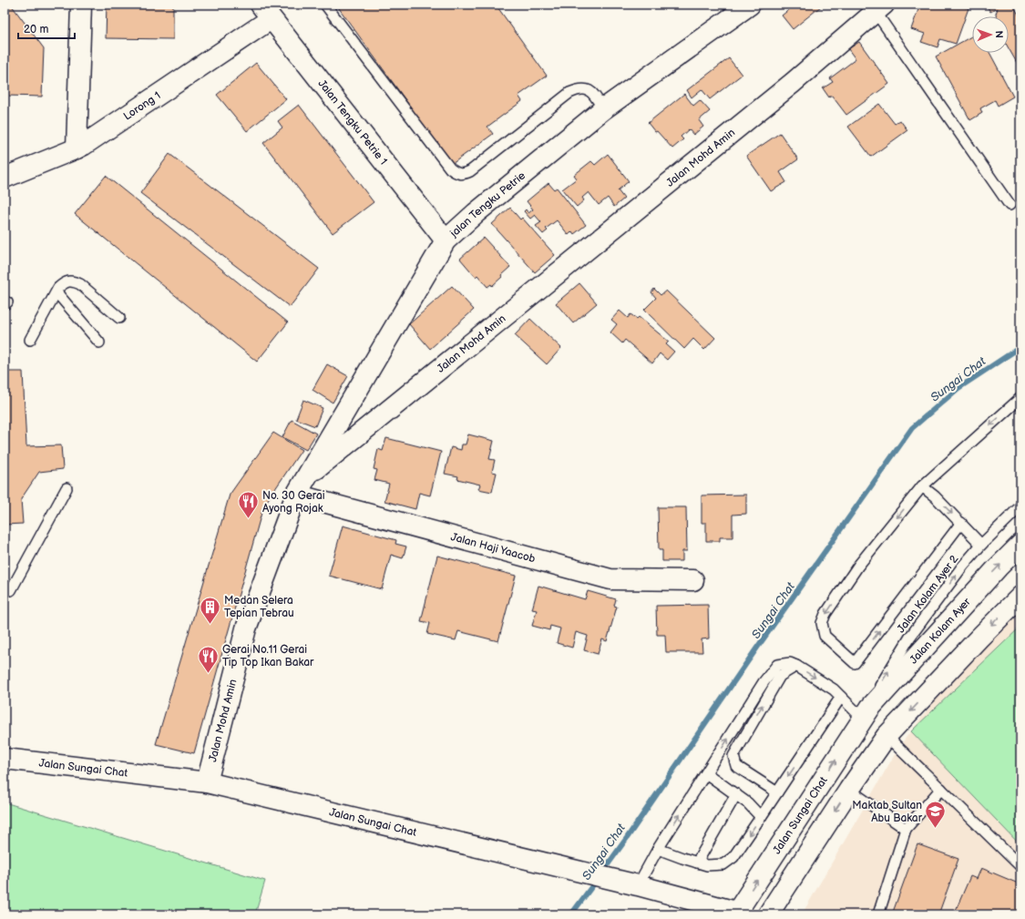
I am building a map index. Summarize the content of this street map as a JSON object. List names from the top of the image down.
{
  "streets": {
    "street": [
      "Lorong 1",
      "Jalan Tengku Petrie 1",
      "Jalan Mohd Amin",
      "jalan Tengku Petrie",
      "Jalan Haji Yaacob",
      "Jalan Kolam Ayer",
      "Jalan Sungai Chat"
    ],
    "lane": ["Jalan Kolam Ayer 2"]
  },
  "crossings": [
    ["Lorong 1", "Jalan Tengku Petrie 1"],
    ["Jalan Tengku Petrie 1", "jalan Tengku Petrie"],
    ["Jalan Mohd Amin", "jalan Tengku Petrie"],
    ["Jalan Mohd Amin", "Jalan Haji Yaacob"],
    ["Jalan Mohd Amin", "Jalan Sungai Chat"],
    ["Jalan Kolam Ayer 2", "Jalan Kolam Ayer"],
    ["Jalan Kolam Ayer 2", "Jalan Sungai Chat"],
    ["Jalan Kolam Ayer", "Jalan Sungai Chat"]
  ],
  "one_way": ["Jalan Kolam Ayer 2"],
  "water": ["Sungai Chat"],
  "places": {
    "restaurant": ["No. 30 Gerai Ayong Rojak", "Gerai No.11 Gerai Tip Top Ikan Bakar"],
    "building": ["Medan Selera Tepian Tebrau"],
    "school or university": ["Maktab Sultan Abu Bakar"]
  },
  "scale_bar": "20 m",
  "north": "right"
}
